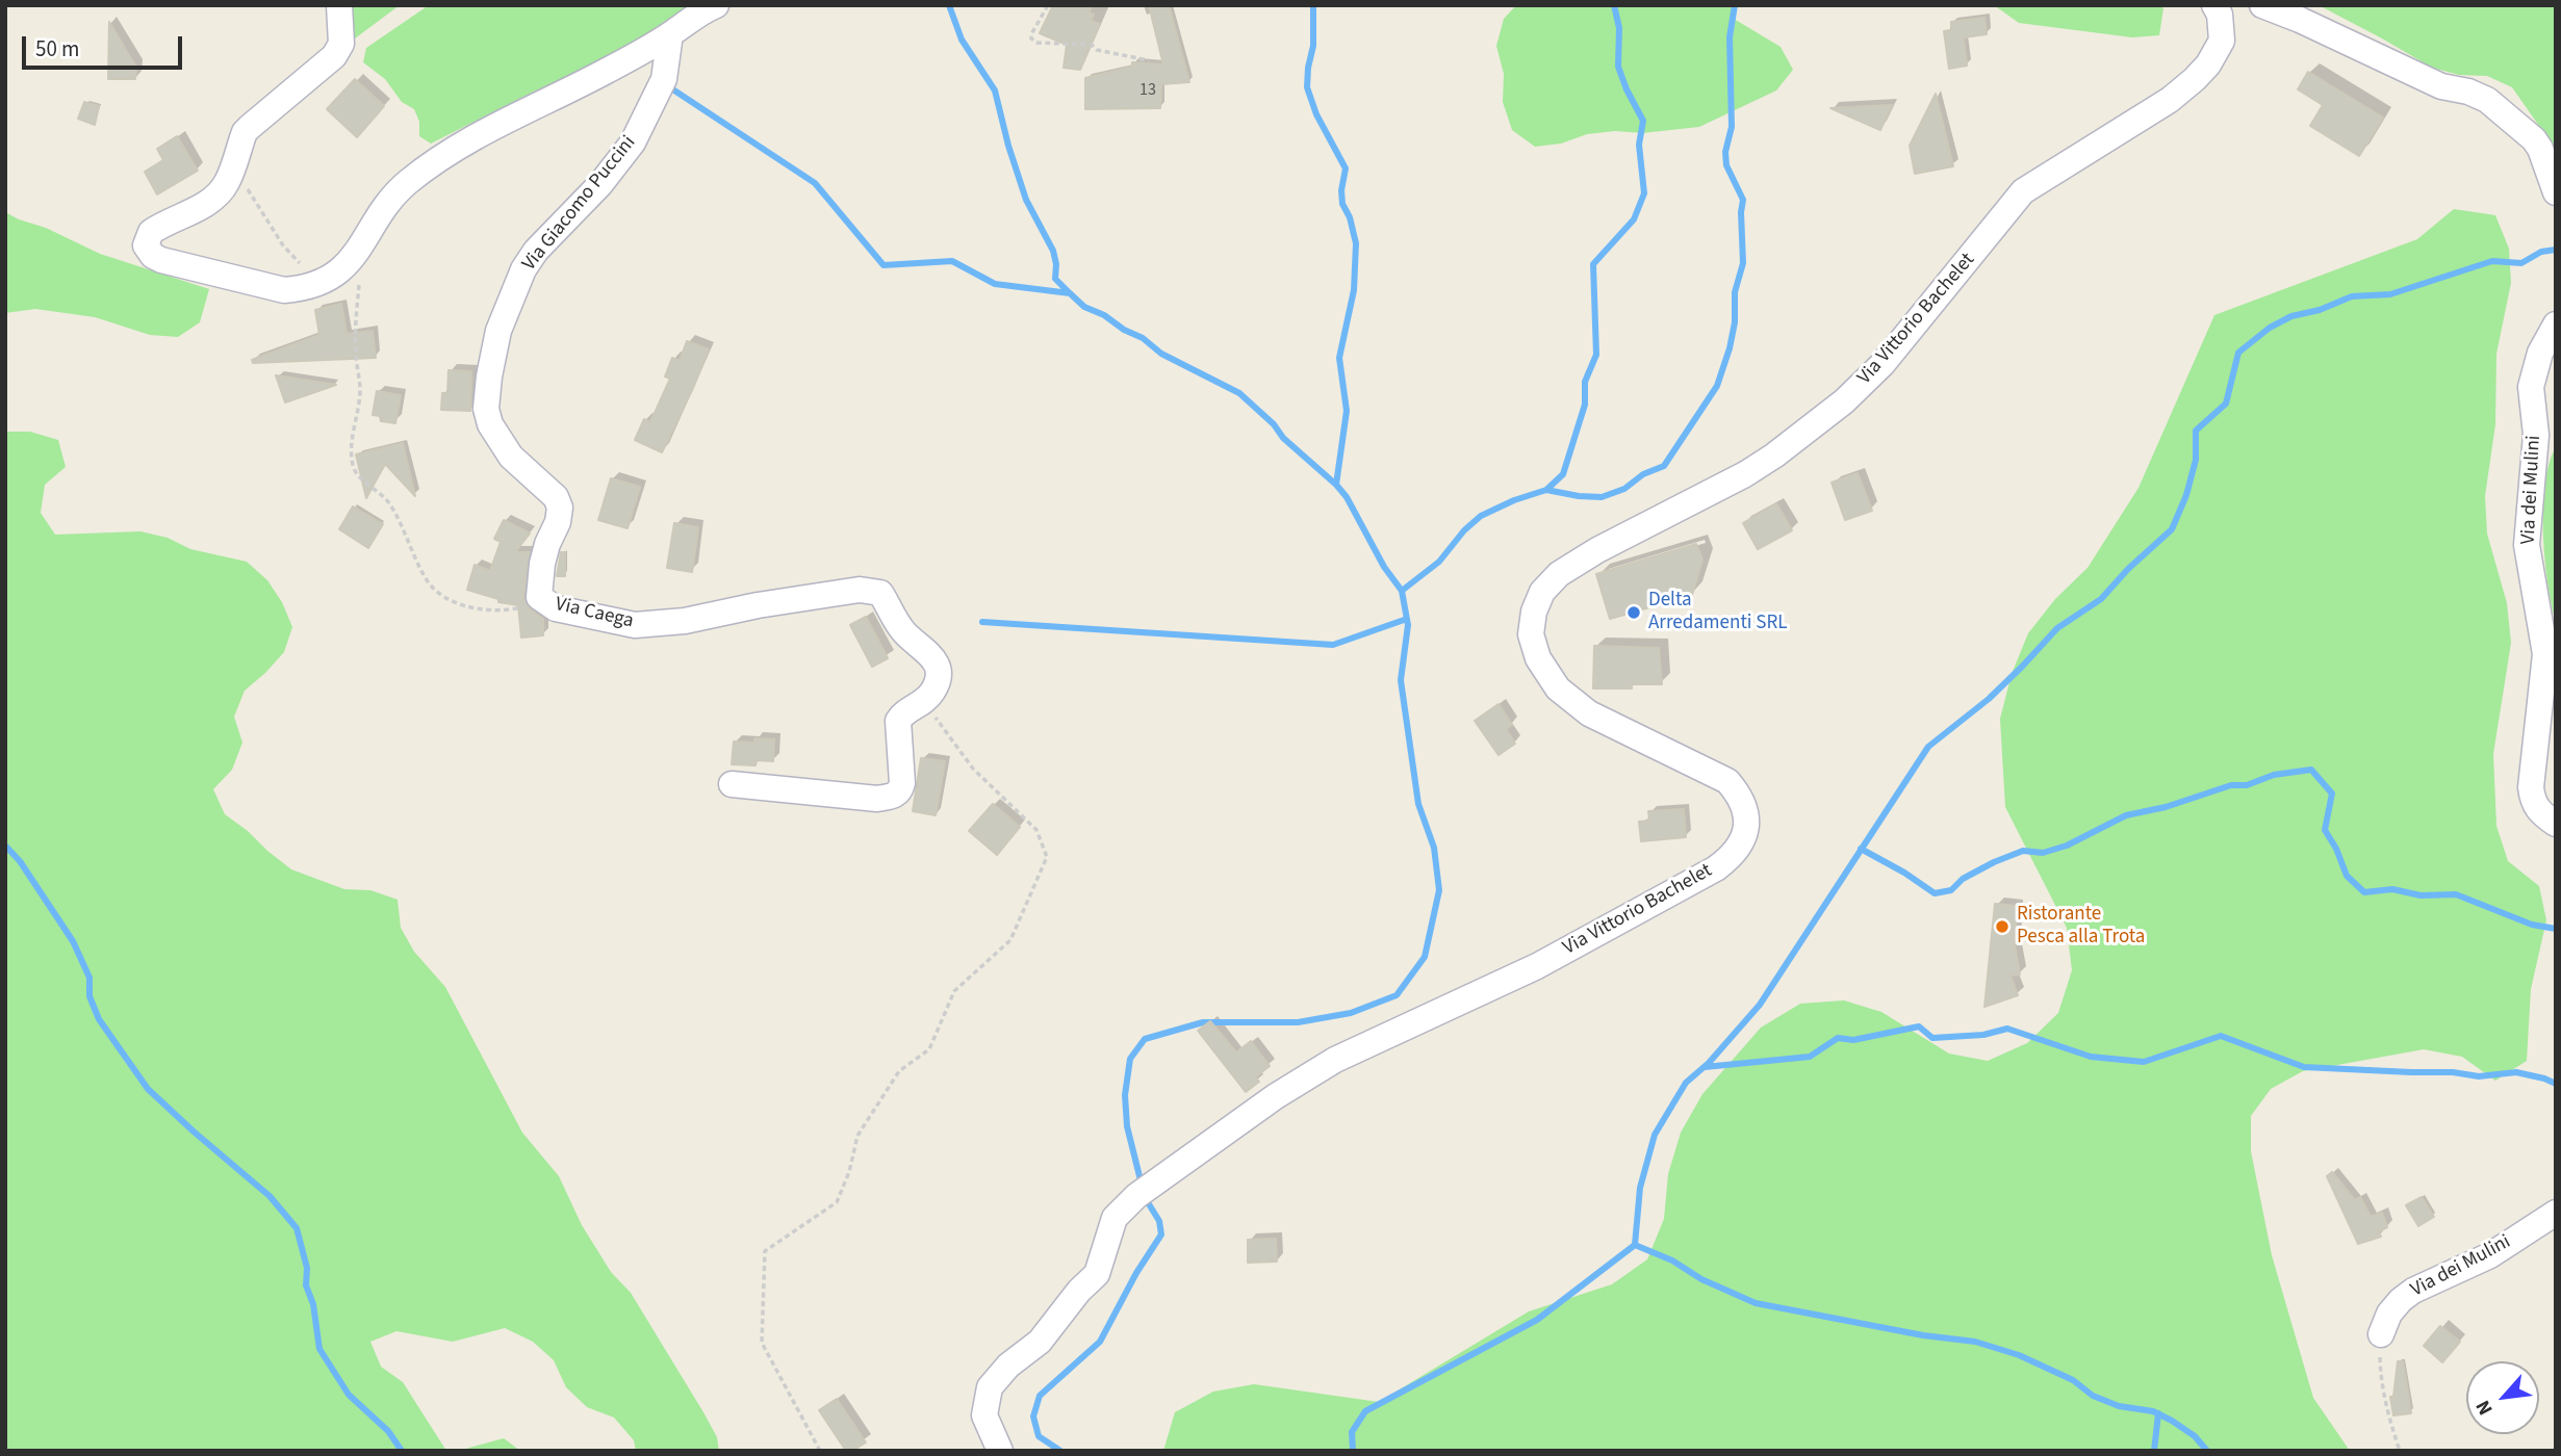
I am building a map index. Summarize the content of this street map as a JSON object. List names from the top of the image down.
{
  "streets": {
    "street": [
      "Via Giacomo Puccini",
      "Via Vittorio Bachelet",
      "Via dei Mulini",
      "Via Caega"
    ]
  },
  "crossings": [
    ["Via Giacomo Puccini", "Via Caega"]
  ],
  "places": ["Delta Arredamenti SRL", "Ristorante Pesca alla Trota"],
  "house_numbers": ["13"],
  "scale_bar": "50 m",
  "north": "bottom left"
}
